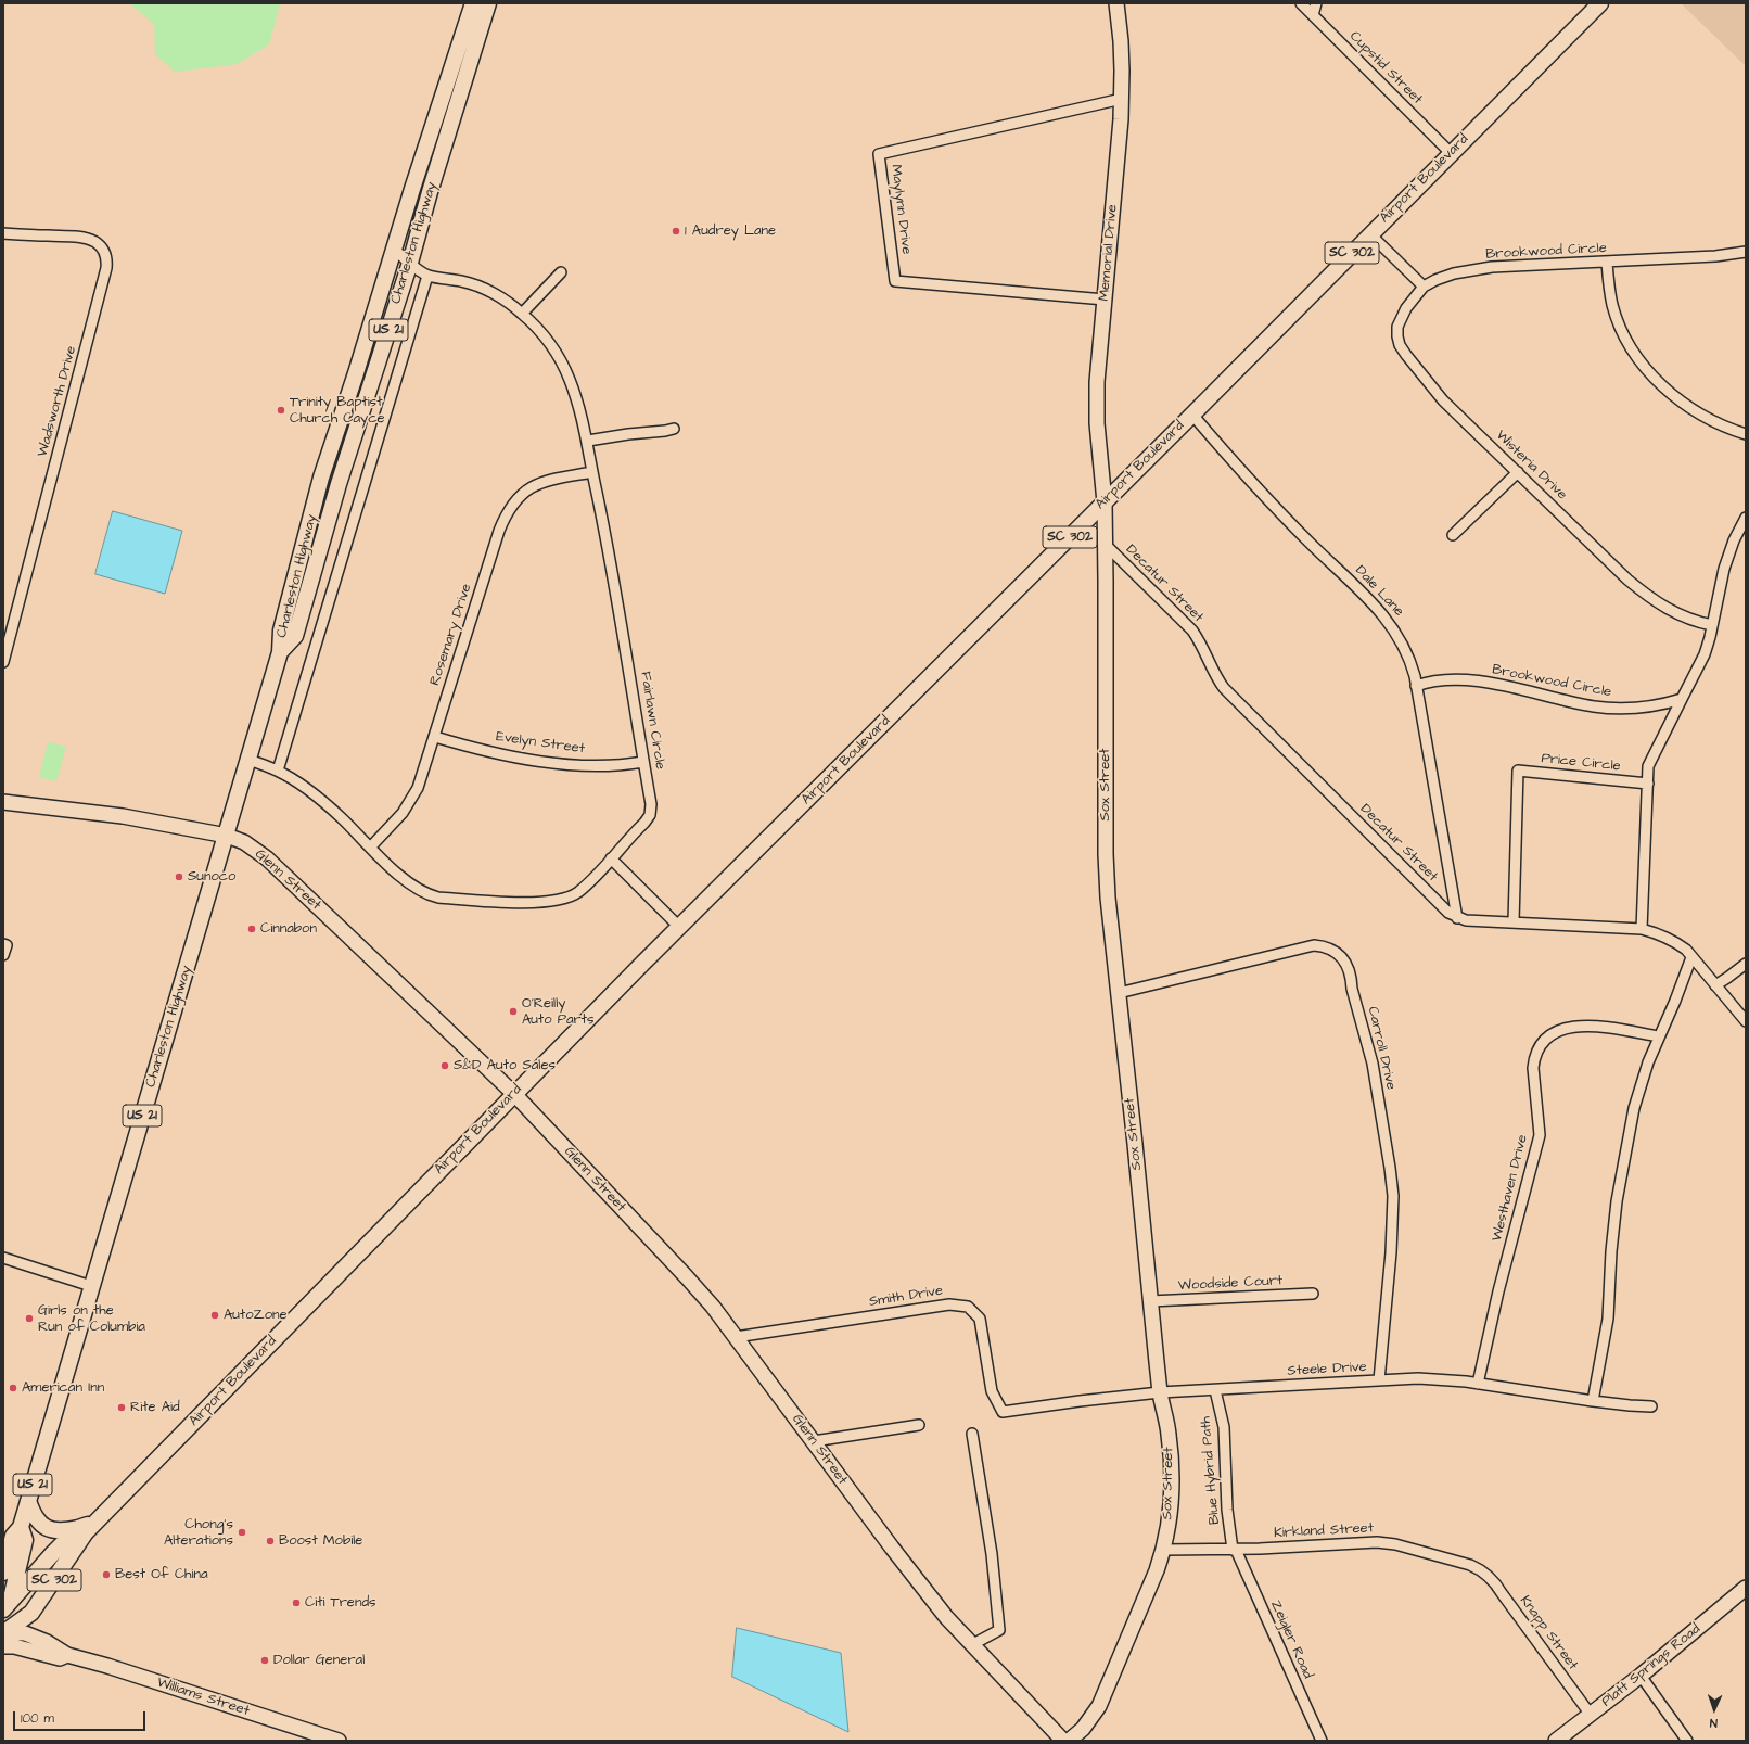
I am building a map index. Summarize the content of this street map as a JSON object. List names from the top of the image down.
{
  "streets": {
    "main road": [
      "Airport Boulevard",
      "Charleston Highway",
      "SC 302",
      "US 21"
    ],
    "street": [
      "Cupstid Street",
      "Maylynn Drive",
      "Brookwood Circle",
      "Memorial Drive",
      "Wadsworth Drive",
      "Wisteria Drive",
      "Decatur Street",
      "Dale Lane",
      "Rosemary Drive",
      "Fairlawn Circle",
      "Evelyn Street",
      "Price Circle",
      "Sox Street",
      "Glenn Street",
      "Carroll Drive",
      "Westhaven Drive",
      "Woodside Court",
      "Smith Drive",
      "Steele Drive",
      "Blue Hybrid Path",
      "Kirkland Street",
      "Knapp Street",
      "Zeigler Road",
      "Platt Springs Road",
      "Williams Street"
    ]
  },
  "crossings": [
    ["Cupstid Street", "Airport Boulevard"],
    ["Airport Boulevard", "Charleston Highway"],
    ["Airport Boulevard", "Memorial Drive"],
    ["Airport Boulevard", "Dale Lane"],
    ["Airport Boulevard", "Sox Street"],
    ["Airport Boulevard", "Glenn Street"],
    ["Airport Boulevard", "Williams Street"],
    ["Maylynn Drive", "Memorial Drive"],
    ["Charleston Highway", "Fairlawn Circle"],
    ["Charleston Highway", "Glenn Street"],
    ["Charleston Highway", "Williams Street"],
    ["Brookwood Circle", "Wisteria Drive"],
    ["Brookwood Circle", "Dale Lane"],
    ["Memorial Drive", "Sox Street"],
    ["Decatur Street", "Dale Lane"],
    ["Decatur Street", "Price Circle"],
    ["Decatur Street", "Sox Street"],
    ["Rosemary Drive", "Fairlawn Circle"],
    ["Rosemary Drive", "Evelyn Street"],
    ["Fairlawn Circle", "Evelyn Street"],
    ["Sox Street", "Carroll Drive"],
    ["Sox Street", "Woodside Court"],
    ["Sox Street", "Steele Drive"],
    ["Sox Street", "Kirkland Street"],
    ["Glenn Street", "Smith Drive"],
    ["Carroll Drive", "Steele Drive"],
    ["Westhaven Drive", "Steele Drive"],
    ["Smith Drive", "Steele Drive"],
    ["Steele Drive", "Blue Hybrid Path"],
    ["Blue Hybrid Path", "Kirkland Street"],
    ["Blue Hybrid Path", "Zeigler Road"],
    ["Kirkland Street", "Knapp Street"],
    ["Kirkland Street", "Zeigler Road"],
    ["Knapp Street", "Platt Springs Road"]
  ],
  "places": [
    "1 Audrey Lane",
    "Trinity Baptist Church Cayce",
    "Sunoco",
    "Cinnabon",
    "O'Reilly Auto Parts",
    "S&D Auto Sales",
    "AutoZone",
    "Girls on the Run of Columbia",
    "American Inn",
    "Rite Aid",
    "Chong's Alterations",
    "Boost Mobile",
    "Best Of China",
    "Citi Trends",
    "Dollar General"
  ],
  "scale_bar": "100 m",
  "north": "bottom"
}
